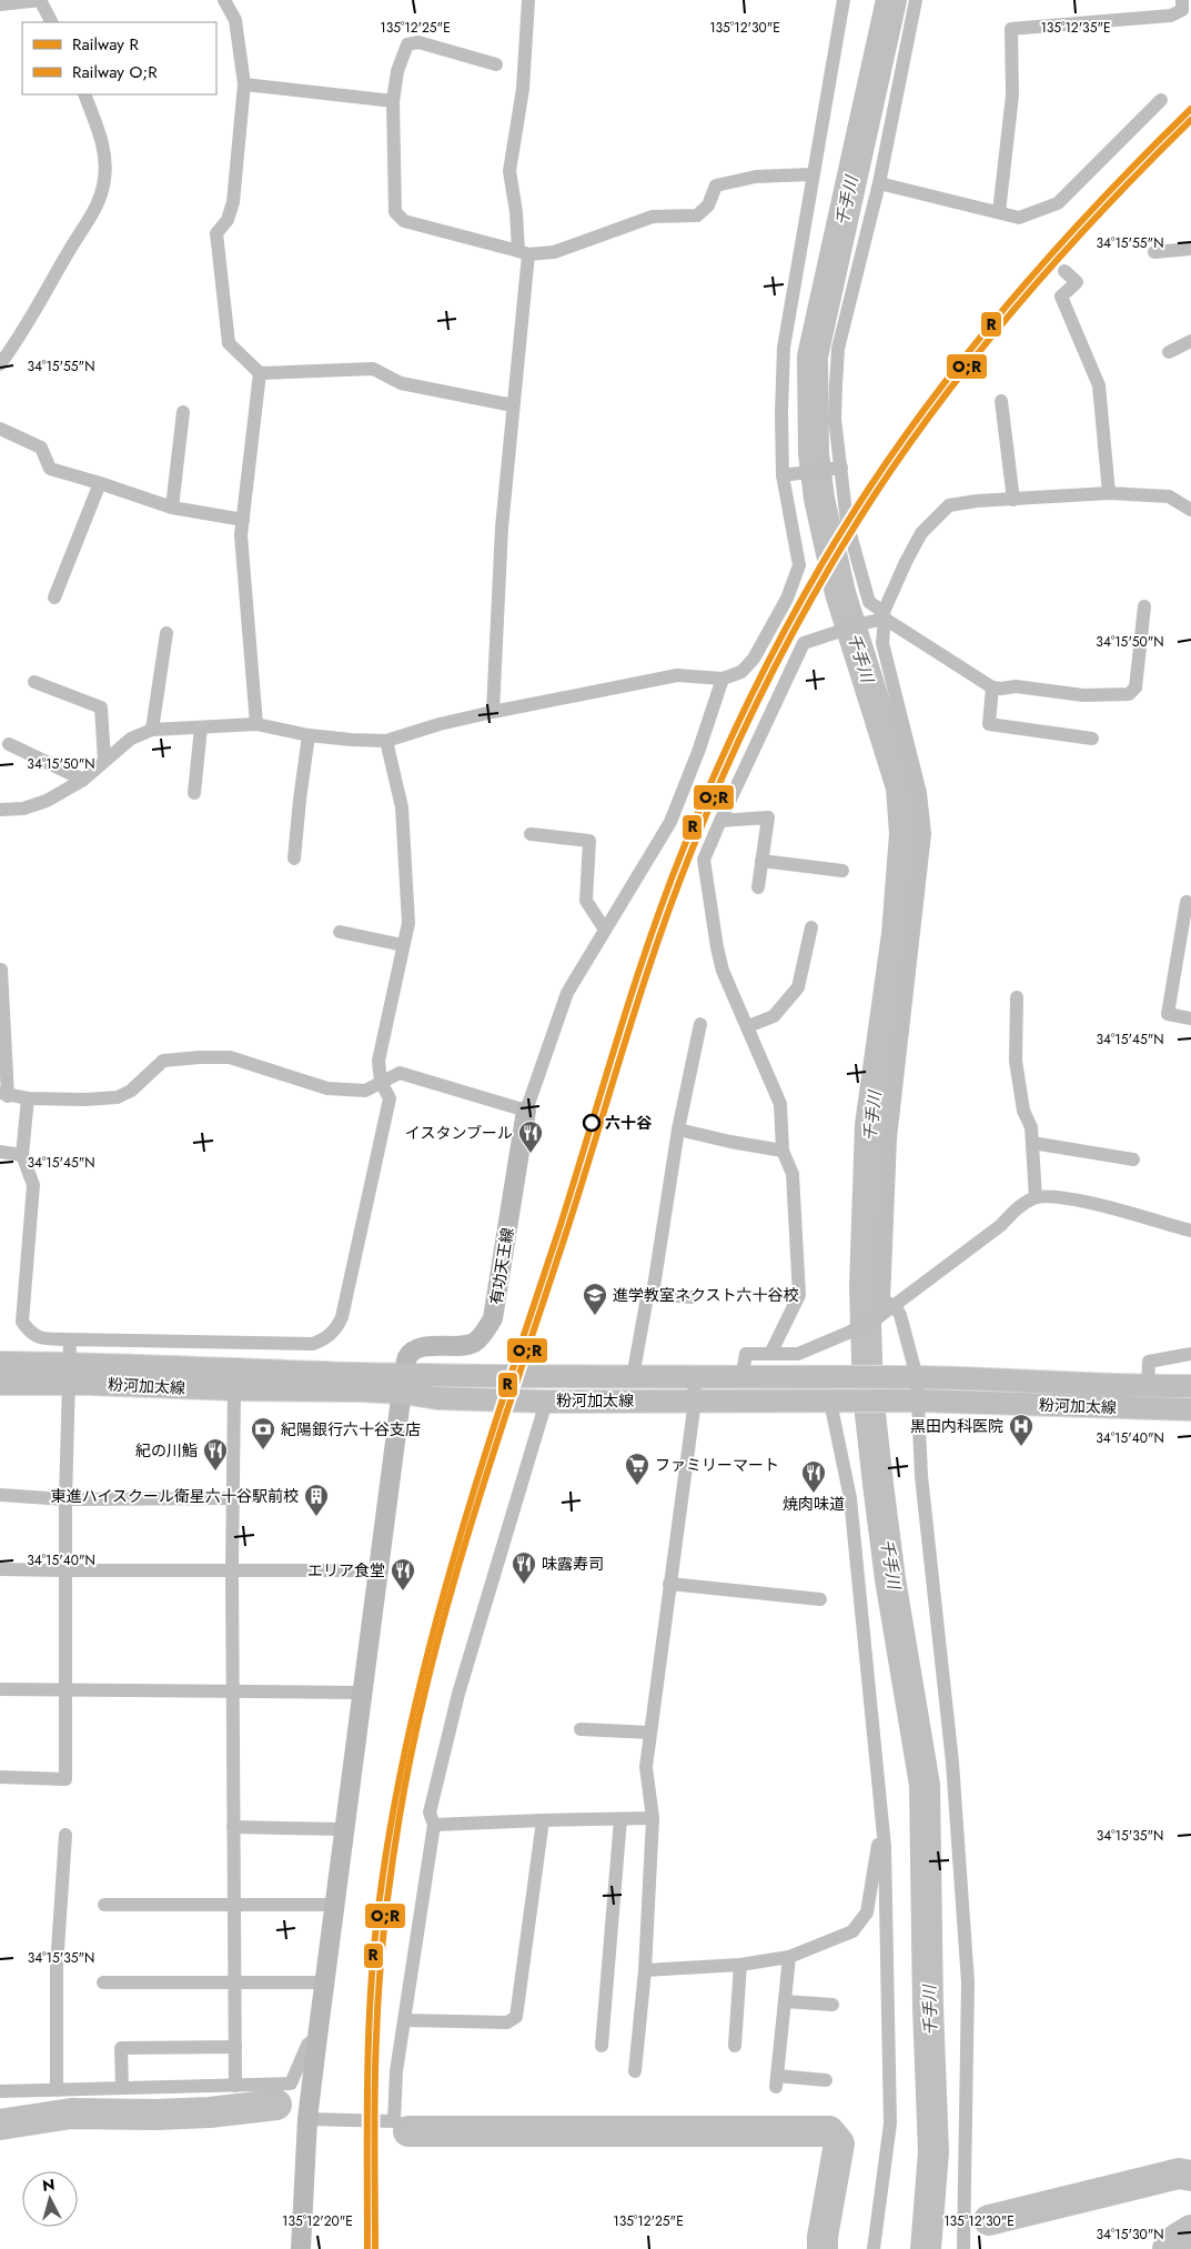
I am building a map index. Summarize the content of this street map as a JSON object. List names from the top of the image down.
{
  "streets": {
    "main road": ["粉河加太線"],
    "street": ["有功天王線"]
  },
  "crossings": [
    ["有功天王線", "粉河加太線"]
  ],
  "water": ["千手川"],
  "places": {
    "other": ["六十谷"],
    "restaurant": [
      "イスタンブール",
      "紀の川鮨",
      "焼肉味道",
      "味露寿司",
      "エリア食堂"
    ],
    "school or university": ["進学教室ネクスト六十谷校"],
    "hospital": ["黒田内科医院"],
    "bank": ["紀陽銀行六十谷支店"],
    "supermarket": ["ファミリーマート"],
    "building": ["東進ハイスクール衛星六十谷駅前校"]
  },
  "lines": ["rail line R", "rail line O;R"],
  "legend": ["Railway R", "Railway O;R"],
  "north": "top",
  "coordinates": [
    "135°12'25\"E",
    "135°12'30\"E",
    "135°12'35\"E",
    "34°15'55\"N",
    "34°15'50\"N",
    "34°15'45\"N",
    "34°15'40\"N",
    "34°15'35\"N",
    "135°12'20\"E",
    "34°15'30\"N"
  ]
}
